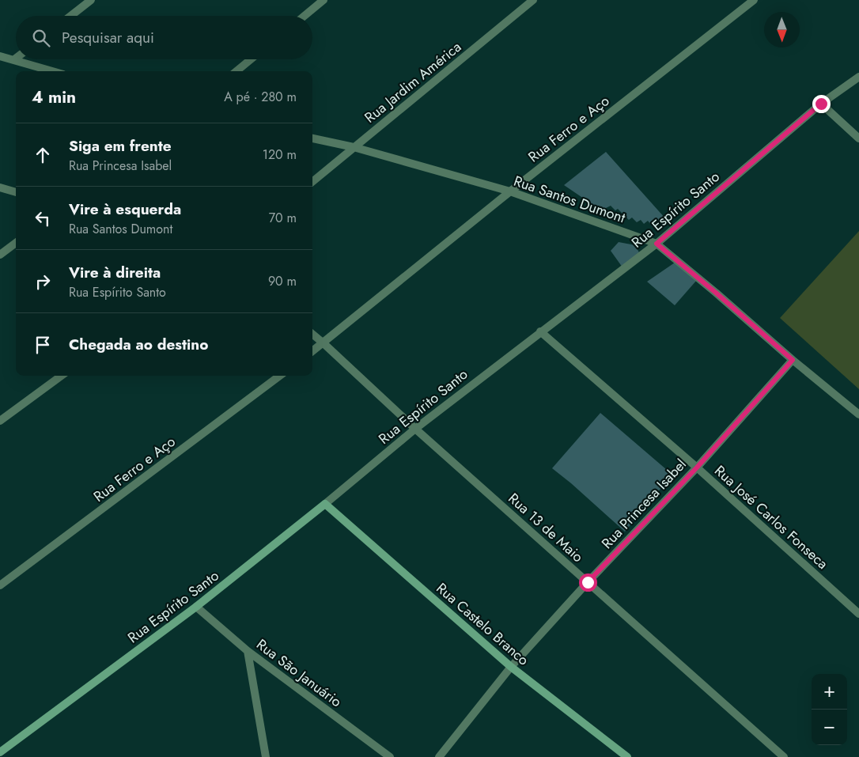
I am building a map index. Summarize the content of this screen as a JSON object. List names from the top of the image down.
{
  "streets": {
    "street": [
      "Rua Jardim América",
      "Rua Ferro e Aço",
      "Rua Santos Dumont",
      "Rua Espírito Santo",
      "Rua Princesa Isabel",
      "Rua José Carlos Fonseca",
      "Rua 13 de Maio",
      "Rua Castelo Branco",
      "Rua São Januário"
    ]
  },
  "crossings": [
    ["Rua Jardim América", "Rua Santos Dumont"],
    ["Rua Ferro e Aço", "Rua Santos Dumont"],
    ["Rua Ferro e Aço", "Rua 13 de Maio"],
    ["Rua Santos Dumont", "Rua Espírito Santo"],
    ["Rua Santos Dumont", "Rua Princesa Isabel"],
    ["Rua Espírito Santo", "Rua José Carlos Fonseca"],
    ["Rua Espírito Santo", "Rua 13 de Maio"],
    ["Rua Espírito Santo", "Rua Castelo Branco"],
    ["Rua Espírito Santo", "Rua São Januário"],
    ["Rua Princesa Isabel", "Rua José Carlos Fonseca"],
    ["Rua Princesa Isabel", "Rua 13 de Maio"],
    ["Rua Princesa Isabel", "Rua Castelo Branco"]
  ],
  "north": "bottom",
  "page": {
    "search": "Pesquisar aqui",
    "heading": ["4 min", "A pé · 280 m"],
    "list": [
      ["Siga em frente", "Rua Princesa Isabel", "120 m"],
      ["Vire à esquerda", "Rua Santos Dumont", "70 m"],
      ["Vire à direita", "Rua Espírito Santo", "90 m"],
      "Chegada ao destino"
    ],
    "map_buttons": ["+", "−"]
  }
}
